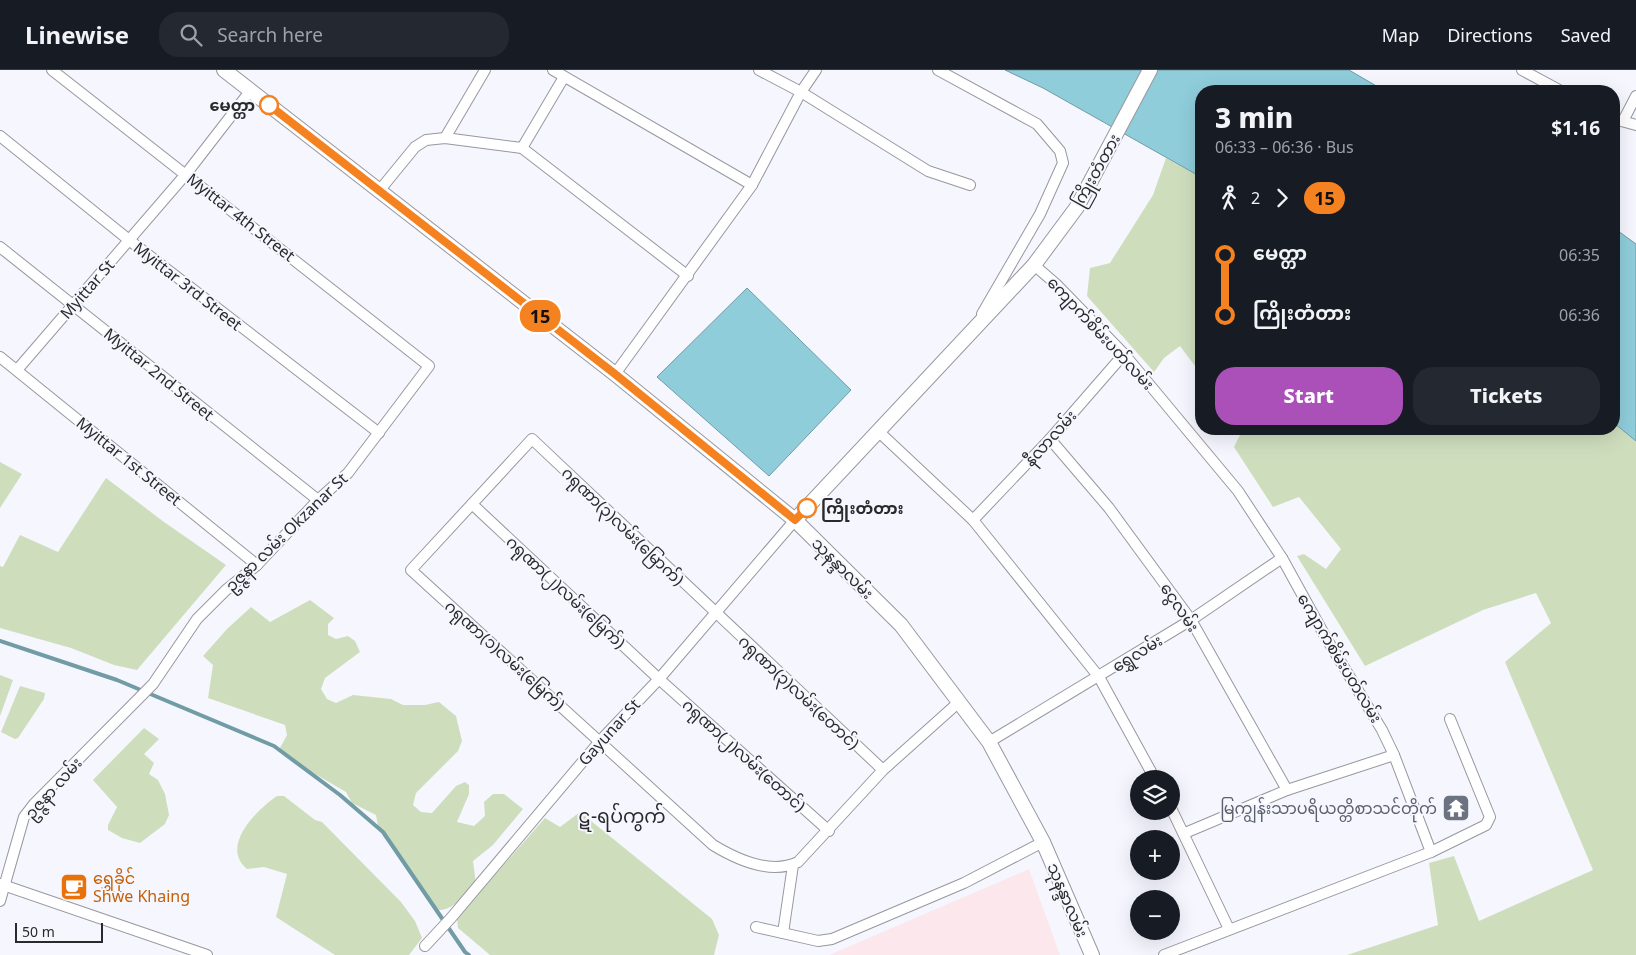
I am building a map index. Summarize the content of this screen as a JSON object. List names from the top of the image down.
{
  "streets": {
    "main road": ["ကြိုးတံတား", "သုနန္ဒာလမ်း"],
    "street": [
      "Myittar 4th Street",
      "Myittar 3rd Street",
      "Myittar St",
      "ကျောက်စိမ်းပတ်လမ်း",
      "Myittar 2nd Street",
      "နီလာလမ်း",
      "Myittar 1st Street",
      "ဂရုဏာ(၃)လမ်း(မြောက်)",
      "ဥဇ္ဇနာ လမ်း Okzanar St",
      "ဂရုဏာ(၂)လမ်း(မြေက်)",
      "ငွေလမ်း",
      "ရွှေလမ်း",
      "ဂရုဏာ(၁)လမ်း(မြေက်)",
      "ဂရုဏာ(၃)လမ်း(တောင်)",
      "Gayunar St",
      "ဂရုဏာ(၂)လမ်း(တောင်)",
      "ဥဇ္ဇနာ လမ်း"
    ]
  },
  "crossings": [
    ["ကြိုးတံတား", "ကျောက်စိမ်းပတ်လမ်း"],
    ["ကြိုးတံတား", "သုနန္ဒာလမ်း"],
    ["ကြိုးတံတား", "Gayunar St"],
    ["Myittar 4th Street", "Myittar St"],
    ["Myittar 4th Street", "ဥဇ္ဇနာ လမ်း Okzanar St"],
    ["Myittar 3rd Street", "Myittar St"],
    ["Myittar 3rd Street", "ဥဇ္ဇနာ လမ်း Okzanar St"],
    ["Myittar St", "Myittar 2nd Street"],
    ["Myittar St", "Myittar 1st Street"],
    ["Myittar St", "သုနန္ဒာလမ်း"],
    ["ကျောက်စိမ်းပတ်လမ်း", "နီလာလမ်း"],
    ["ကျောက်စိမ်းပတ်လမ်း", "ရွှေလမ်း"],
    ["Myittar 2nd Street", "ဥဇ္ဇနာ လမ်း Okzanar St"],
    ["နီလာလမ်း", "ငွေလမ်း"],
    ["Myittar 1st Street", "ဥဇ္ဇနာ လမ်း Okzanar St"],
    ["ဂရုဏာ(၃)လမ်း(မြောက်)", "ဂရုဏာ(၂)လမ်း(မြေက်)"],
    ["ဂရုဏာ(၃)လမ်း(မြောက်)", "ဂရုဏာ(၁)လမ်း(မြေက်)"],
    ["ဂရုဏာ(၃)လမ်း(မြောက်)", "ဂရုဏာ(၃)လမ်း(တောင်)"],
    ["ဂရုဏာ(၃)လမ်း(မြောက်)", "Gayunar St"],
    ["ဥဇ္ဇနာ လမ်း Okzanar St", "ဥဇ္ဇနာ လမ်း"],
    ["သုနန္ဒာလမ်း", "ရွှေလမ်း"],
    ["သုနန္ဒာလမ်း", "Gayunar St"],
    ["ဂရုဏာ(၂)လမ်း(မြေက်)", "ဂရုဏာ(၁)လမ်း(မြေက်)"],
    ["ဂရုဏာ(၂)လမ်း(မြေက်)", "Gayunar St"],
    ["ဂရုဏာ(၂)လမ်း(မြေက်)", "ဂရုဏာ(၂)လမ်း(တောင်)"],
    ["ငွေလမ်း", "ရွှေလမ်း"],
    ["ဂရုဏာ(၁)လမ်း(မြေက်)", "Gayunar St"],
    ["ဂရုဏာ(၃)လမ်း(တောင်)", "Gayunar St"],
    ["Gayunar St", "ဂရုဏာ(၂)လမ်း(တောင်)"]
  ],
  "districts": ["ဋ-ရပ်ကွက်"],
  "places": {
    "other": ["မေတ္တာ", "ကြိုးတံတား"],
    "temple": ["မြကျွန်းသာပရိယတ္တိစာသင်တိုက်"],
    "cafe": ["ရွှေခိုင် Shwe Khaing"]
  },
  "lines": ["bus line 15"],
  "scale_bar": "50 m",
  "page": {
    "header": "Linewise",
    "search": "Search here",
    "nav": ["Map", "Directions", "Saved"],
    "on_map": "15",
    "heading": ["3 min", "06:33 – 06:36 · Bus", "$1.16"],
    "legs": ["2", "15"],
    "list": [
      {
        "name": "မေတ္တာ",
        "value": "06:35"
      },
      {
        "name": "ကြိုးတံတား",
        "value": "06:36"
      }
    ],
    "buttons": ["Start", "Tickets"],
    "map_buttons": ["+", "−"],
    "scale": "50 m"
  }
}
